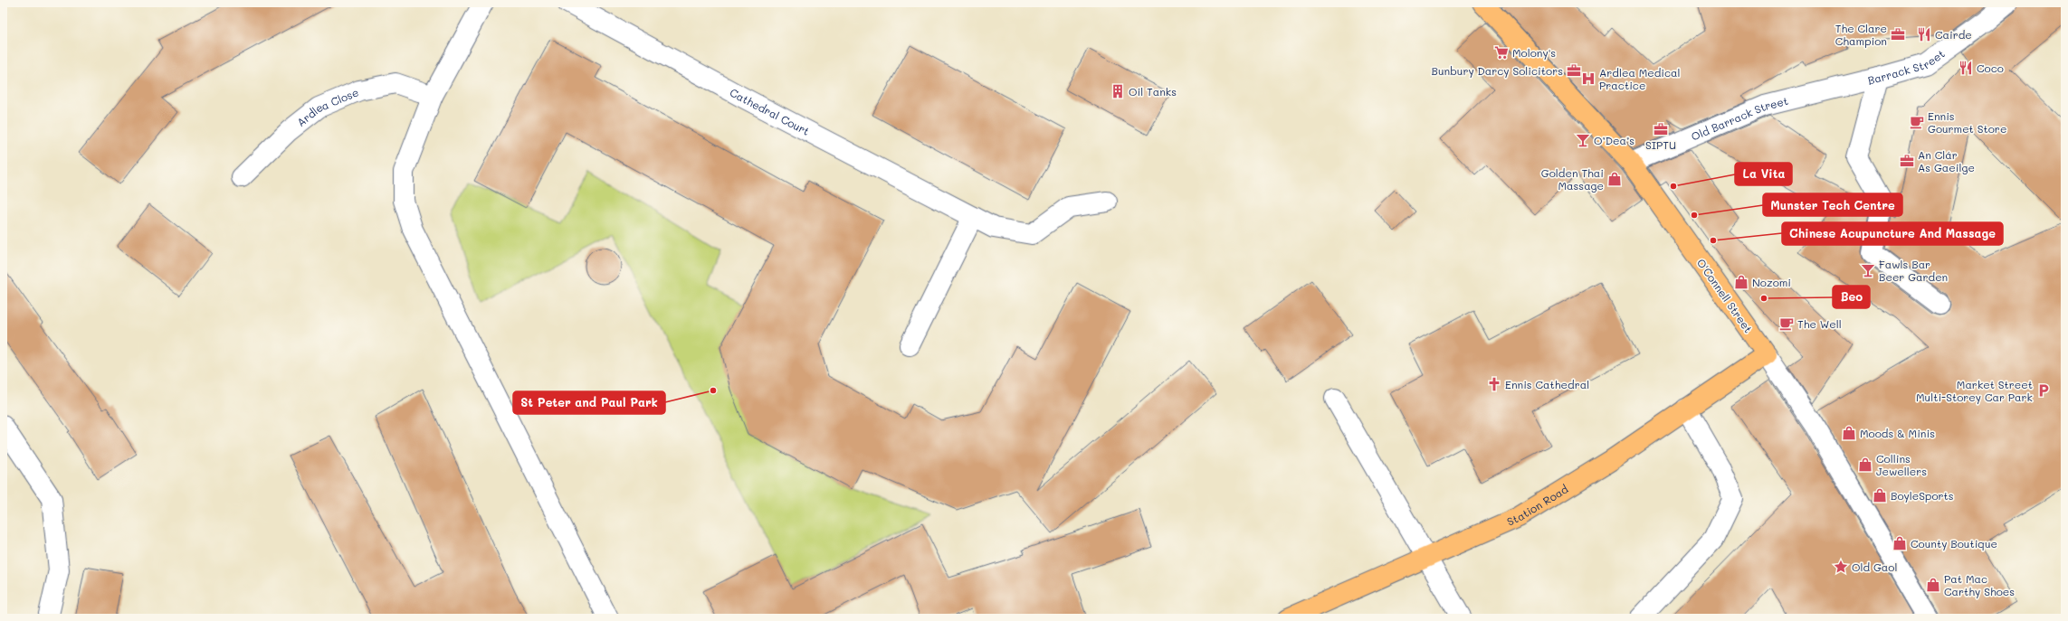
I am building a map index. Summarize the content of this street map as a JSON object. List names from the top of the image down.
{
  "streets": {
    "main road": ["O'Connell Street", "Station Road"],
    "street": [
      "Barrack Street",
      "Ardlea Close",
      "Cathedral Court",
      "Old Barrack Street"
    ]
  },
  "crossings": [
    ["Barrack Street", "Old Barrack Street"],
    ["Old Barrack Street", "O'Connell Street"],
    ["O'Connell Street", "Station Road"]
  ],
  "places": {
    "office": [
      "The Clare Champion",
      "Bunbury Darcy Solicitors",
      "SIPTU",
      "An Clár As Gaeilge"
    ],
    "restaurant": ["Cairde", "Coco"],
    "supermarket": ["Molony's"],
    "hospital": ["Ardlea Medical Practice"],
    "building": ["Oil Tanks"],
    "cafe": ["Ennis Gourmet Store", "The Well"],
    "bar": ["O’Dea’s", "Fawls Bar Beer Garden"],
    "shop": [
      "Golden Thai Massage",
      "Nozomi",
      "Moods & Minis",
      "Collins Jewellers",
      "BoyleSports",
      "County Boutique",
      "Pat Mac Carthy Shoes"
    ],
    "other": [
      "La Vita",
      "Munster Tech Centre",
      "Chinese Acupuncture And Massage",
      "Beo",
      "St Peter and Paul Park"
    ],
    "church": ["Ennis Cathedral"],
    "parking": ["Market Street Multi-Storey Car Park"],
    "place": ["Old Gaol"]
  }
}
